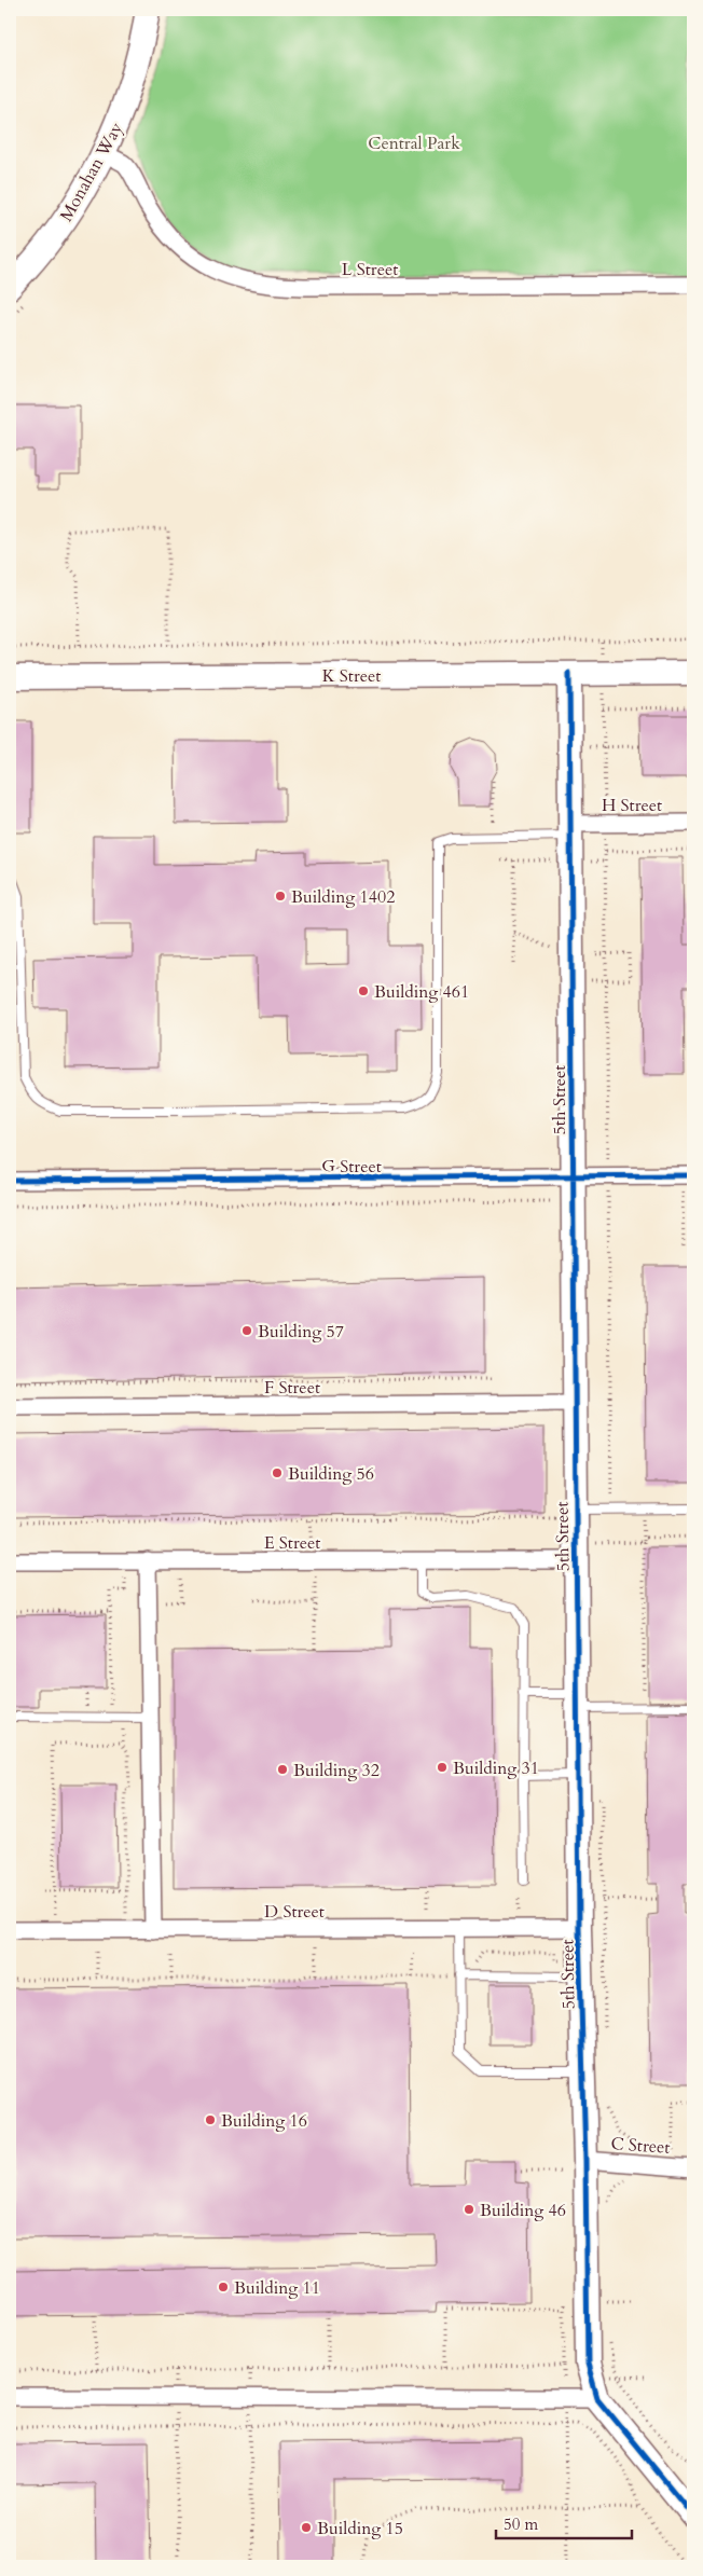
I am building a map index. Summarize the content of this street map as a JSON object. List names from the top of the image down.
{
  "streets": {
    "street": [
      "Monahan Way",
      "L Street",
      "K Street",
      "H Street",
      "5th Street",
      "G Street",
      "F Street",
      "E Street",
      "D Street",
      "C Street"
    ]
  },
  "crossings": [
    ["Monahan Way", "L Street"],
    ["K Street", "5th Street"],
    ["H Street", "5th Street"],
    ["5th Street", "G Street"],
    ["5th Street", "F Street"],
    ["5th Street", "E Street"],
    ["5th Street", "D Street"],
    ["5th Street", "C Street"]
  ],
  "parks": ["Central Park"],
  "places": [
    "Building 1402",
    "Building 461",
    "Building 57",
    "Building 56",
    "Building 31",
    "Building 32",
    "Building 16",
    "Building 46",
    "Building 11",
    "Building 15"
  ],
  "scale_bar": "50 m"
}
